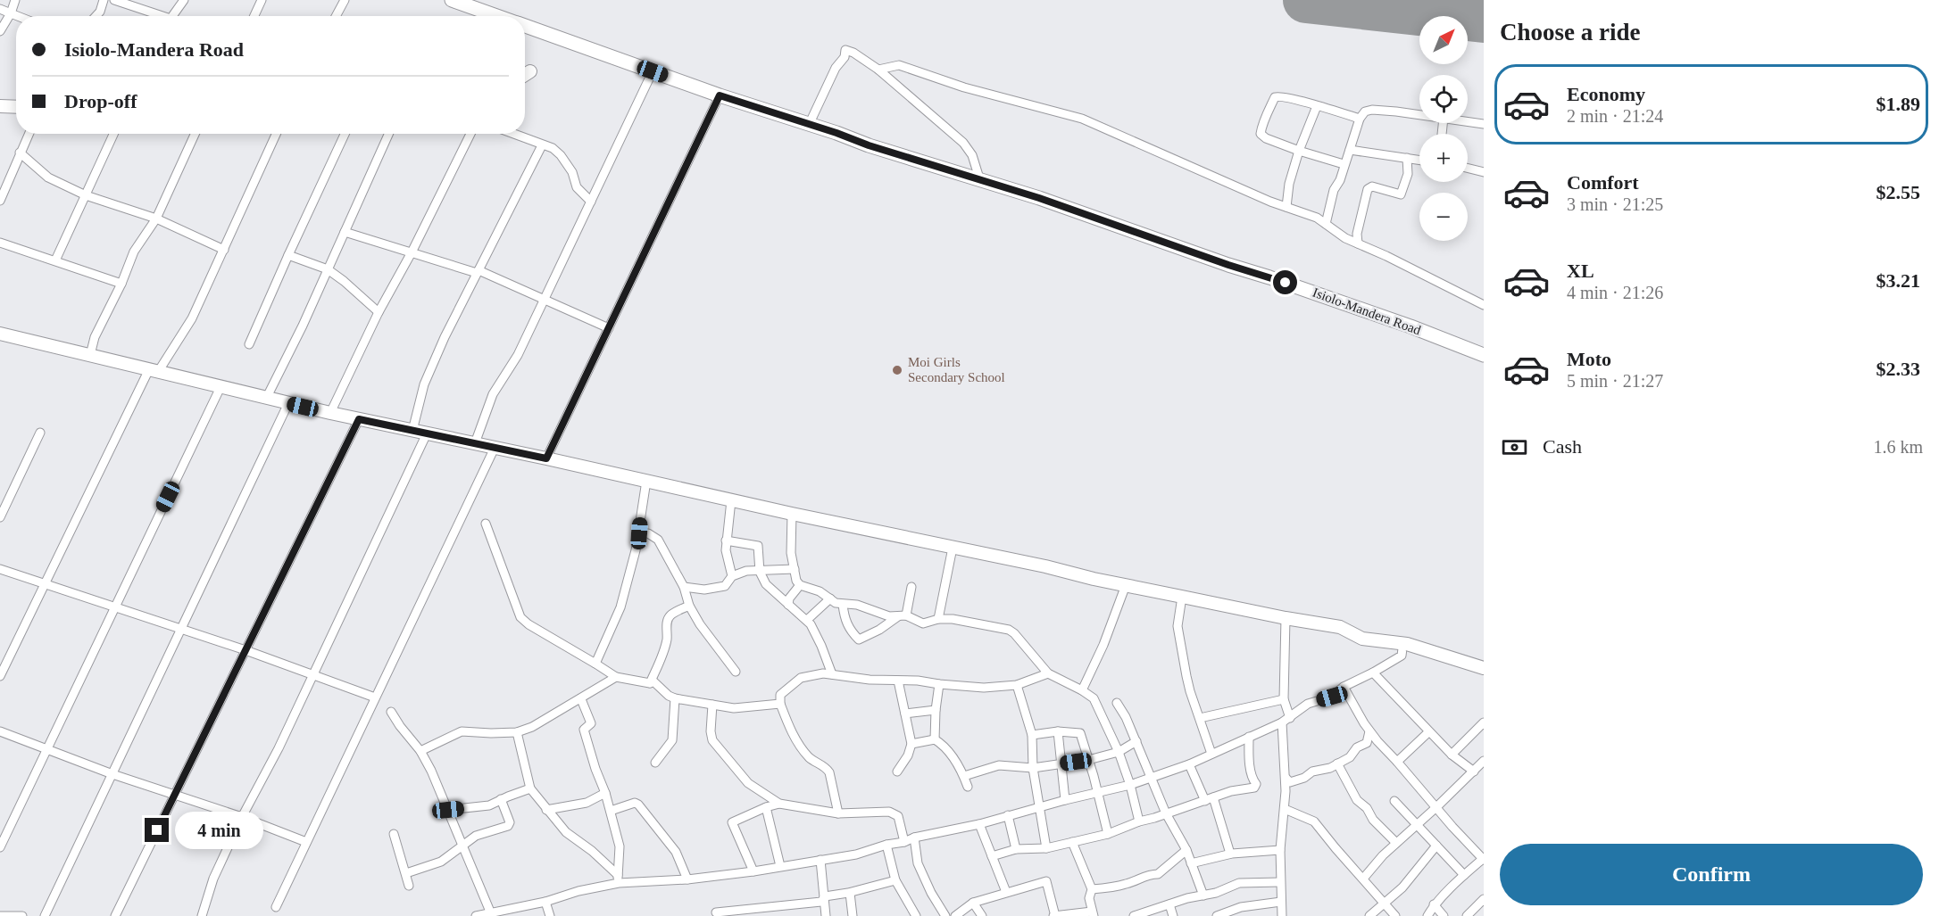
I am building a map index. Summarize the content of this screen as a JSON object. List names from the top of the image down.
{
  "streets": {
    "highway": ["Isiolo-Mandera Road"]
  },
  "places": ["Moi Girls Secondary School"],
  "north": "top right",
  "page": {
    "heading": "Choose a ride",
    "map_buttons": ["+", "−"],
    "banner": ["Isiolo-Mandera Road", "Drop-off"],
    "list": [
      {
        "name": "Economy",
        "note": "2 min · 21:24",
        "value": "$1.89"
      },
      {
        "name": "Comfort",
        "note": "3 min · 21:25",
        "value": "$2.55"
      },
      {
        "name": "XL",
        "note": "4 min · 21:26",
        "value": "$3.21"
      },
      {
        "name": "Moto",
        "note": "5 min · 21:27",
        "value": "$2.33"
      }
    ],
    "pay": ["Cash", "1.6 km"],
    "bubble": "4 min",
    "buttons": "Confirm"
  }
}
